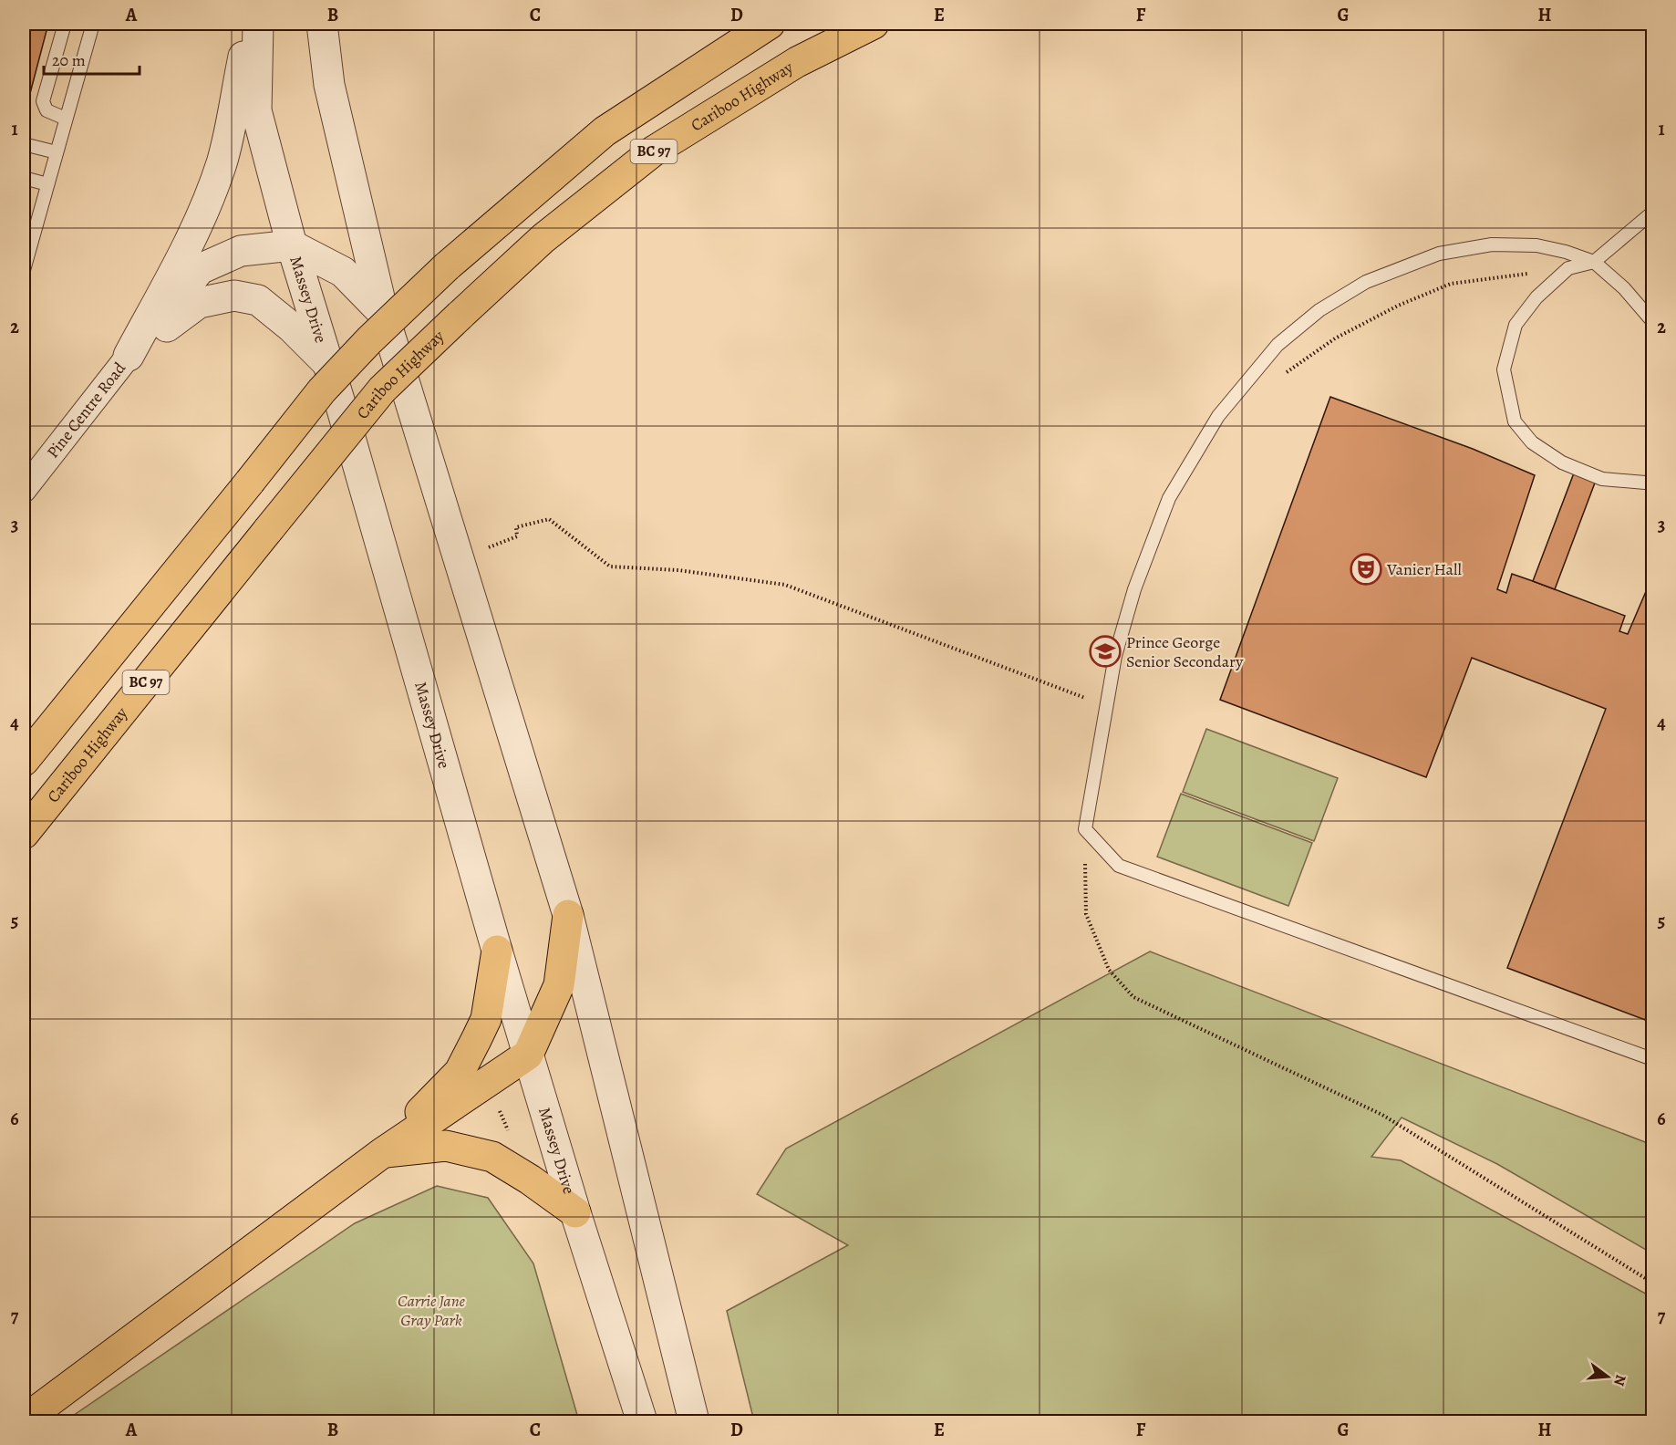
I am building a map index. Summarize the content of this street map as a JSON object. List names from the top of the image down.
{
  "streets": {
    "highway": ["Cariboo Highway", "BC 97"],
    "street": ["Massey Drive", "Pine Centre Road"]
  },
  "parks": ["Carrie Jane Gray Park"],
  "places": {
    "theatre": ["Vanier Hall"],
    "school or university": ["Prince George Senior Secondary"]
  },
  "scale_bar": "20 m",
  "north": "right",
  "grid": {
    "columns": [
      "A",
      "B",
      "C",
      "D",
      "E",
      "F",
      "G",
      "H"
    ],
    "rows": [
      "1",
      "2",
      "3",
      "4",
      "5",
      "6",
      "7"
    ]
  }
}
